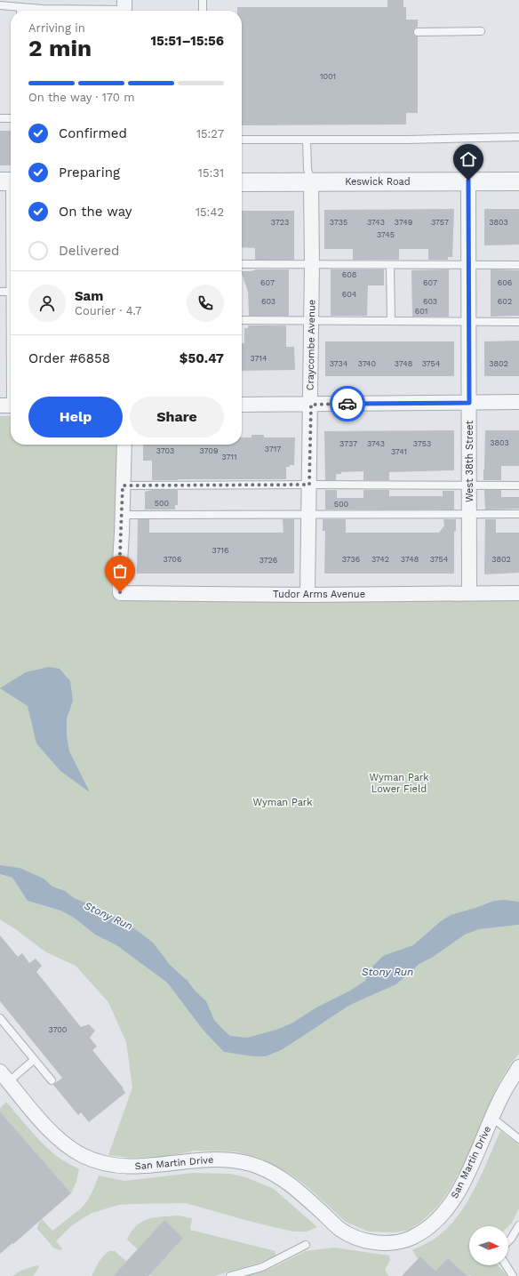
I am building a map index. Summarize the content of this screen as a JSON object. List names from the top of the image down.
{
  "streets": {
    "street": [
      "Keswick Road",
      "Craycombe Avenue",
      "West 38th Street",
      "Tudor Arms Avenue",
      "San Martin Drive"
    ]
  },
  "crossings": [
    ["Keswick Road", "Craycombe Avenue"],
    ["Keswick Road", "West 38th Street"],
    ["Craycombe Avenue", "Tudor Arms Avenue"],
    ["West 38th Street", "Tudor Arms Avenue"]
  ],
  "water": ["Stony Run"],
  "parks": ["Wyman Park Lower Field", "Wyman Park"],
  "house_numbers": [
    "1001",
    "3723",
    "3735",
    "3743",
    "3749",
    "3757",
    "3803",
    "3745",
    "608",
    "607",
    "607",
    "606",
    "604",
    "603",
    "603",
    "602",
    "601",
    "3714",
    "3734",
    "3740",
    "3748",
    "3754",
    "3802",
    "3803",
    "3737",
    "3743",
    "3753",
    "3717",
    "3703",
    "3709",
    "3741",
    "3711",
    "500",
    "500",
    "3716",
    "3706",
    "3736",
    "3742",
    "3748",
    "3754",
    "3802",
    "3726",
    "3700"
  ],
  "north": "right",
  "page": {
    "heading": ["2 min", "Arriving in", "15:51–15:56"],
    "panel": [
      "Sam",
      "Courier · 4.7",
      "Order #6858",
      "$50.47"
    ],
    "bar": "On the way · 170 m",
    "list": [
      ["Confirmed", "15:27"],
      ["Preparing", "15:31"],
      ["On the way", "15:42"],
      "Delivered"
    ],
    "buttons": ["Help", "Share"]
  }
}
